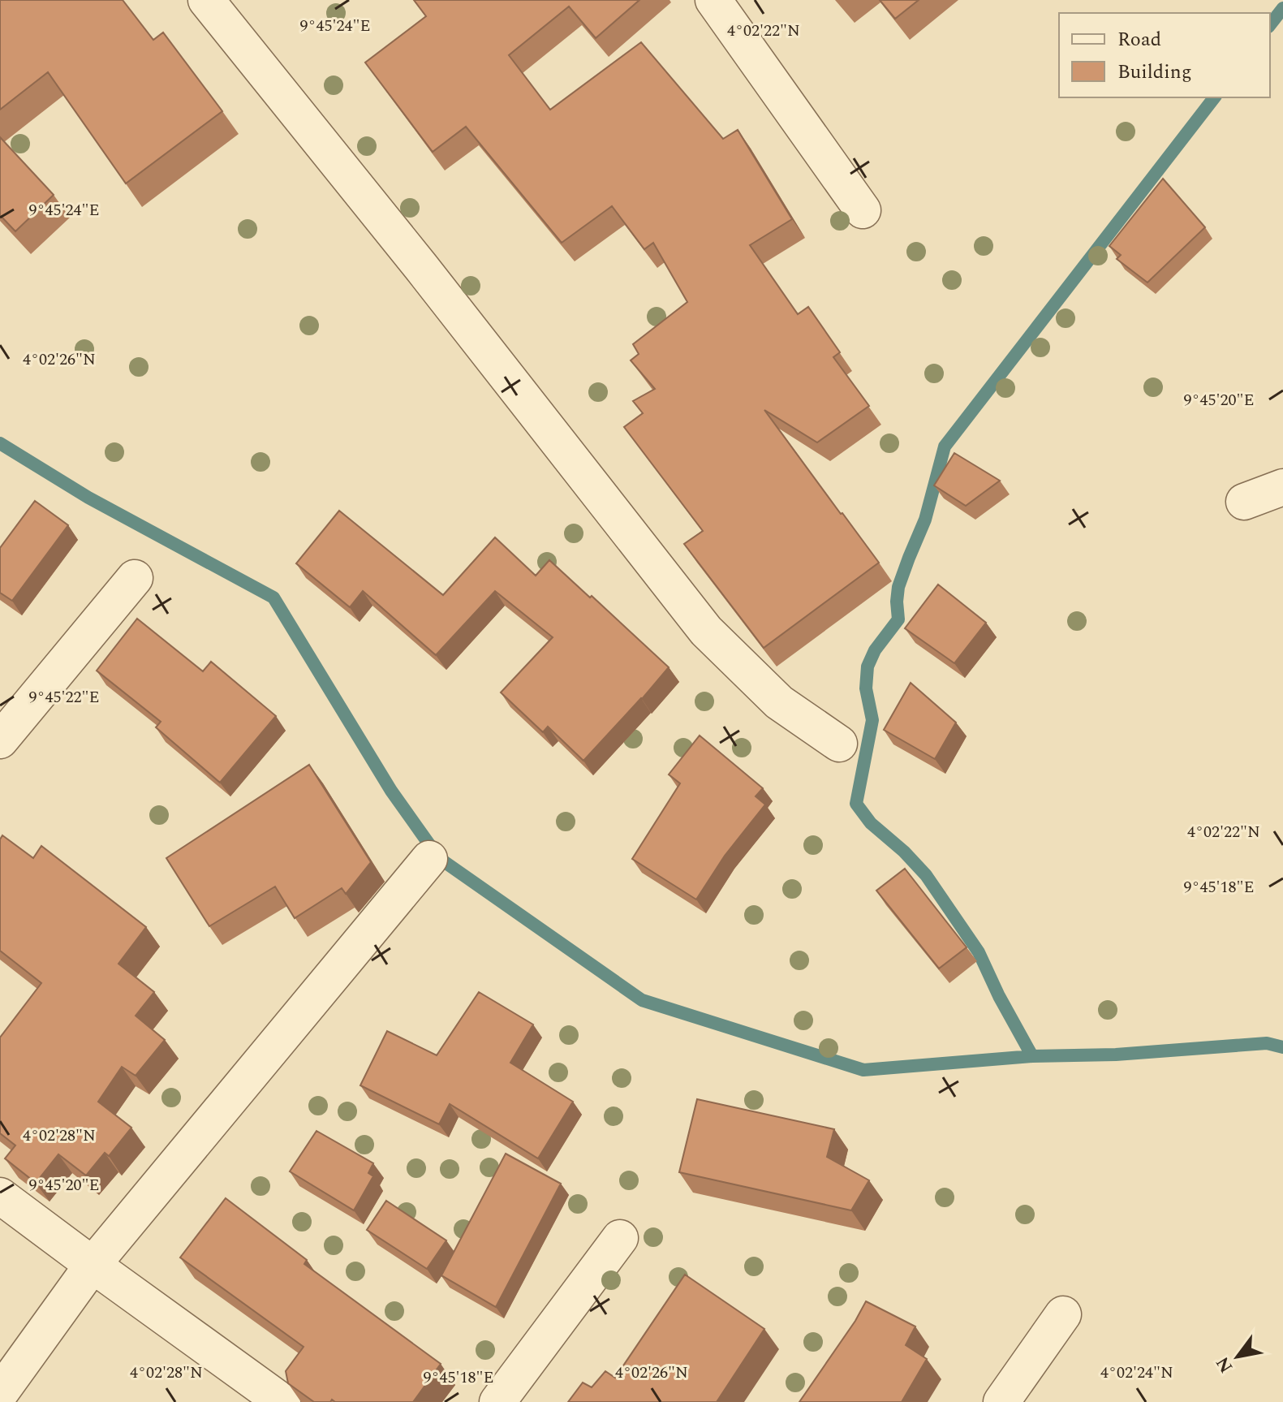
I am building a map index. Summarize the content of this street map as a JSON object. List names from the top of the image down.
{
  "legend": ["Road", "Building"],
  "north": "bottom left",
  "coordinates": [
    "9°45'24\"E",
    "4°02'22\"N",
    "4°02'26\"N",
    "9°45'20\"E",
    "9°45'22\"E",
    "9°45'18\"E",
    "4°02'28\"N",
    "4°02'24\"N"
  ]
}
